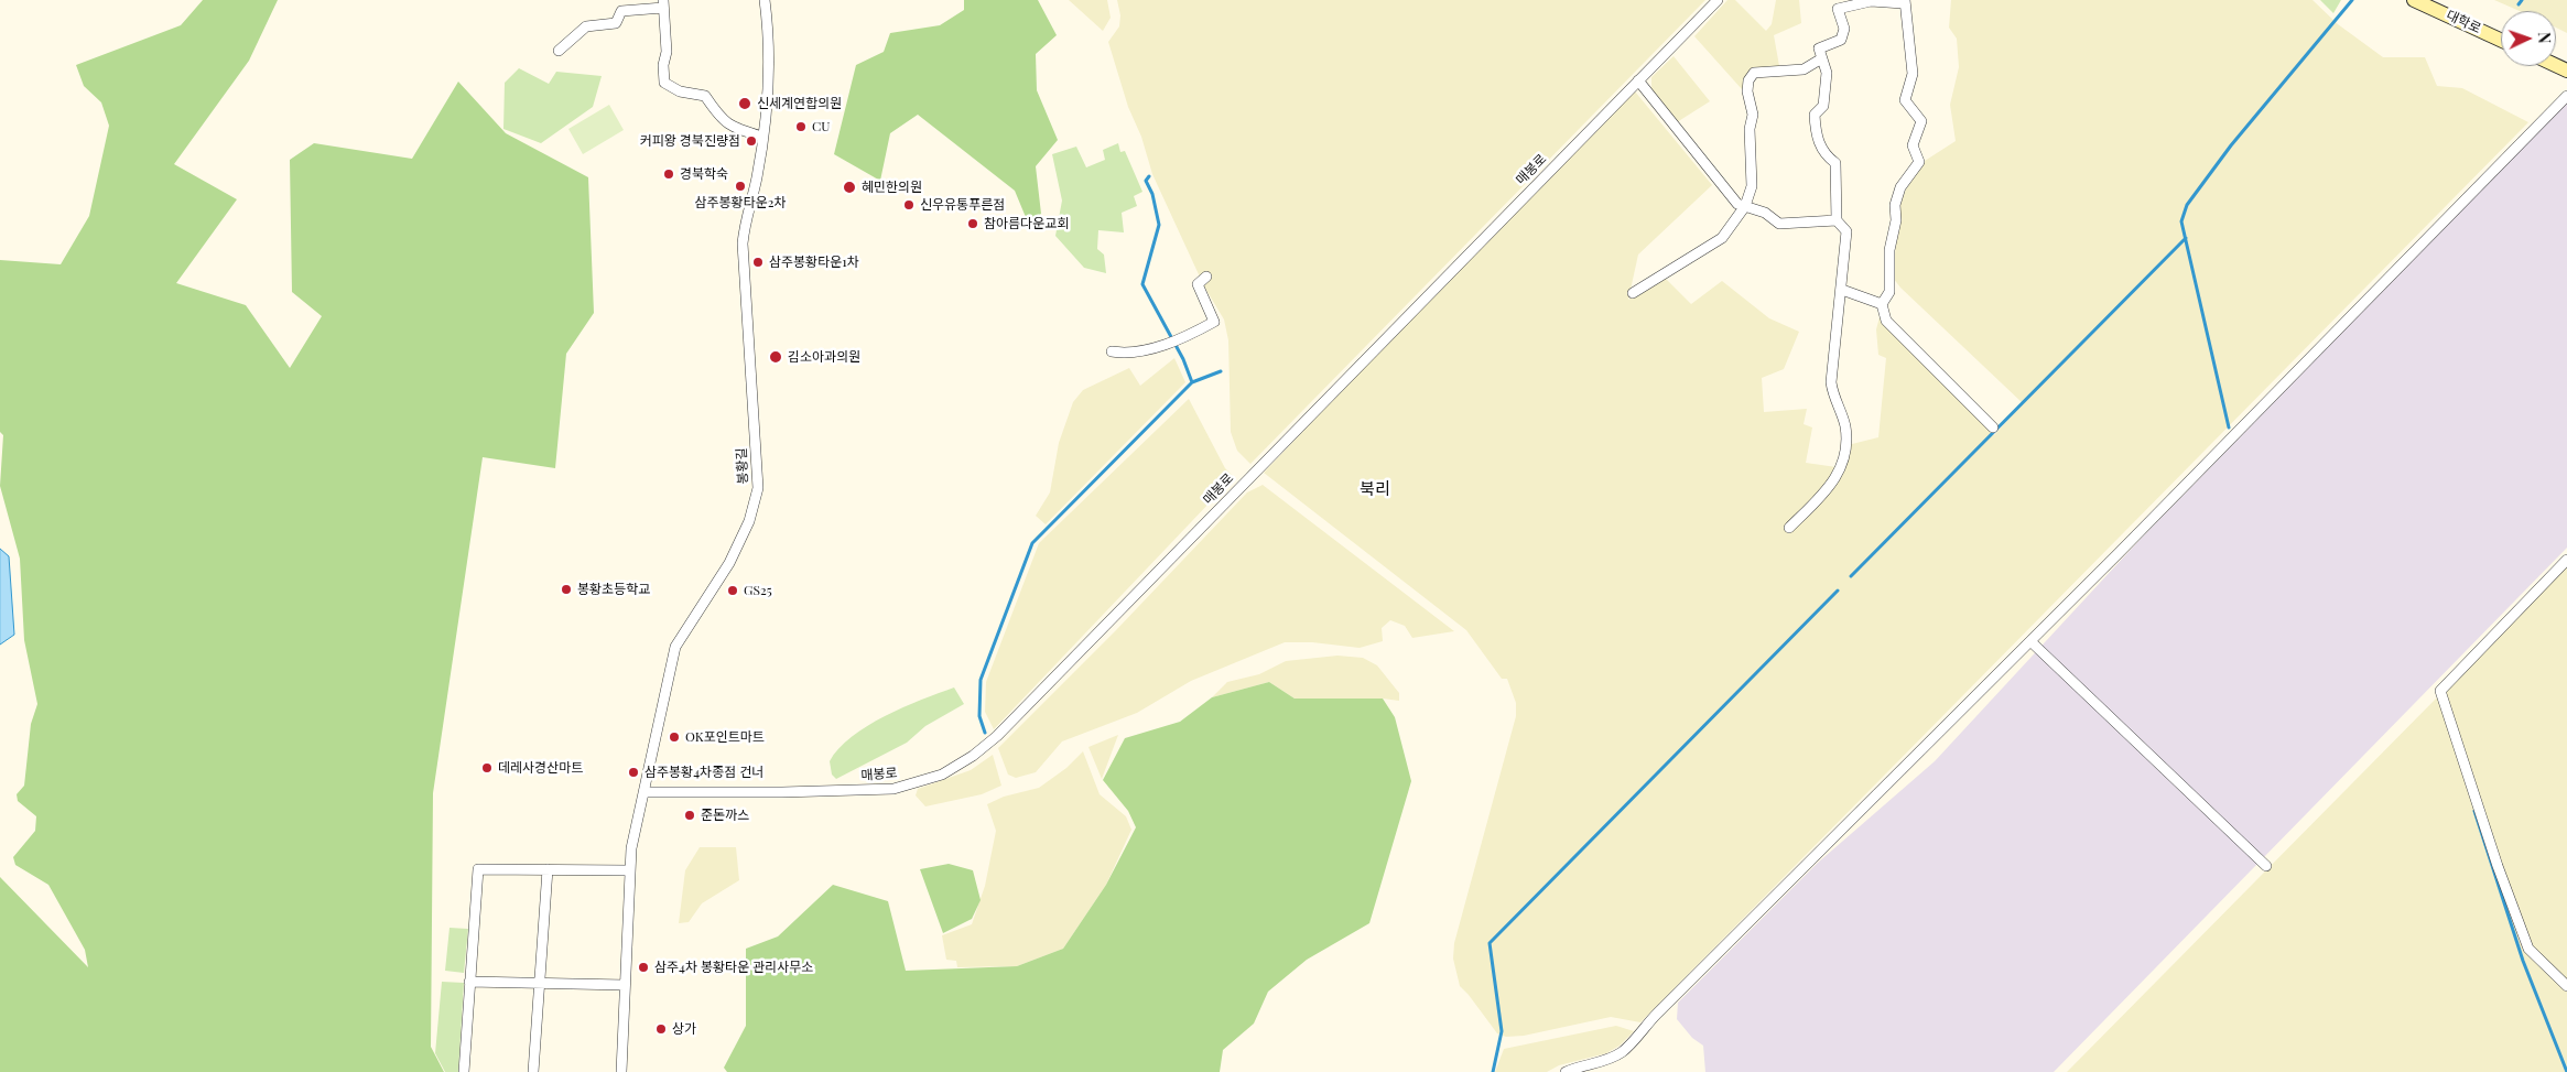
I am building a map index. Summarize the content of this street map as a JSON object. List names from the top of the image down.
{
  "streets": {
    "main road": ["대학로"],
    "street": ["매봉로", "봉황길"]
  },
  "crossings": [
    ["매봉로", "봉황길"]
  ],
  "districts": ["북리"],
  "places": [
    "신세계연합의원",
    "CU",
    "커피왕 경북진량점",
    "경북학숙",
    "삼주봉황타운2차",
    "혜민한의원",
    "신우유통푸른점",
    "참아름다운교회",
    "삼주봉황타운1차",
    "김소아과의원",
    "봉황초등학교",
    "GS25",
    "OK포인트마트",
    "데레사경산마트",
    "삼주봉황4차종점 건너",
    "준돈까스",
    "삼주4차 봉황타운 관리사무소",
    "상가"
  ],
  "north": "right"
}
